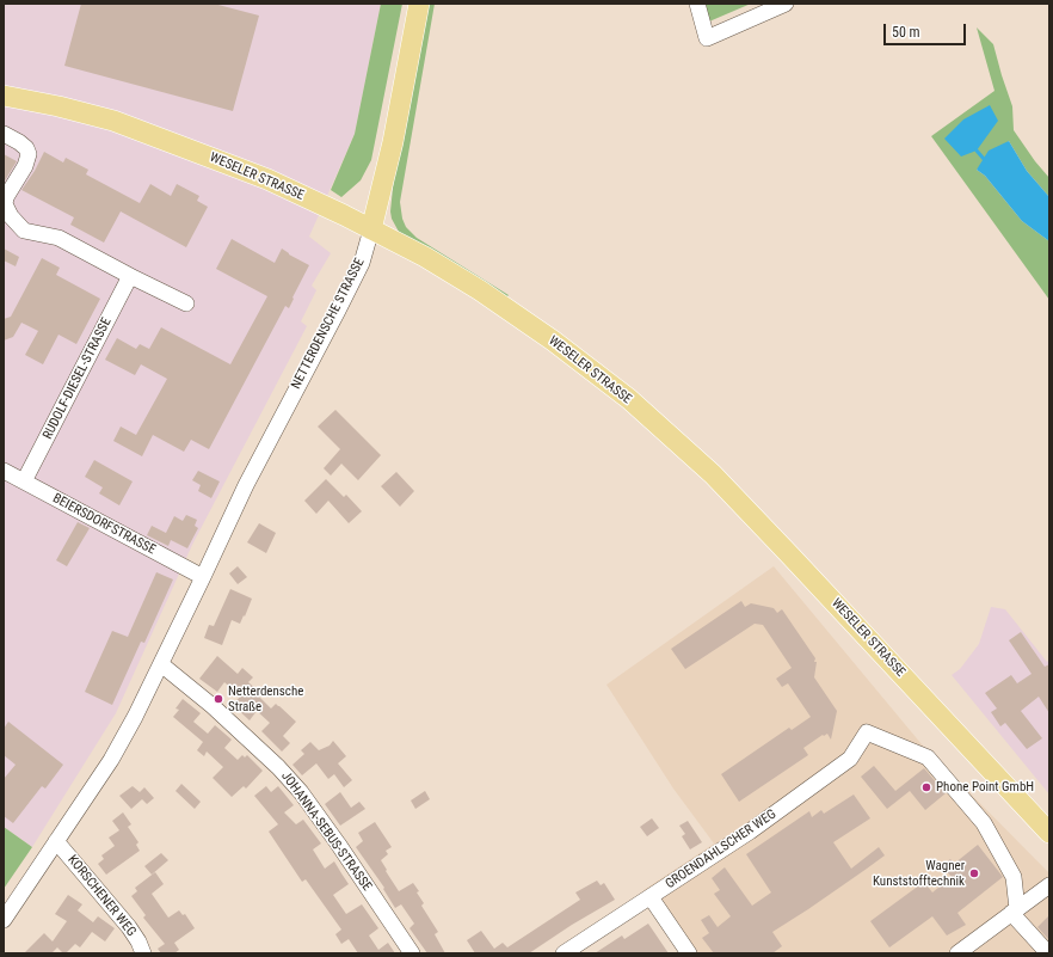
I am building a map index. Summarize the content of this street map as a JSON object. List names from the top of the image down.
{
  "streets": {
    "main road": ["WESELER STRASSE", "NETTERDENSCHE STRASSE"],
    "street": [
      "RUDOLF-DIESEL-STRASSE",
      "BEIERSDORFSTRASSE",
      "JOHANNA-SEBUS-STRASSE",
      "GROENDAHLSCHER WEG",
      "KORSCHENER WEG"
    ]
  },
  "crossings": [
    ["WESELER STRASSE", "NETTERDENSCHE STRASSE"],
    ["NETTERDENSCHE STRASSE", "BEIERSDORFSTRASSE"],
    ["NETTERDENSCHE STRASSE", "JOHANNA-SEBUS-STRASSE"],
    ["NETTERDENSCHE STRASSE", "KORSCHENER WEG"],
    ["RUDOLF-DIESEL-STRASSE", "BEIERSDORFSTRASSE"]
  ],
  "places": ["Netterdensche Straße", "Phone Point GmbH", "Wagner Kunststofftechnik"],
  "scale_bar": "50 m"
}
